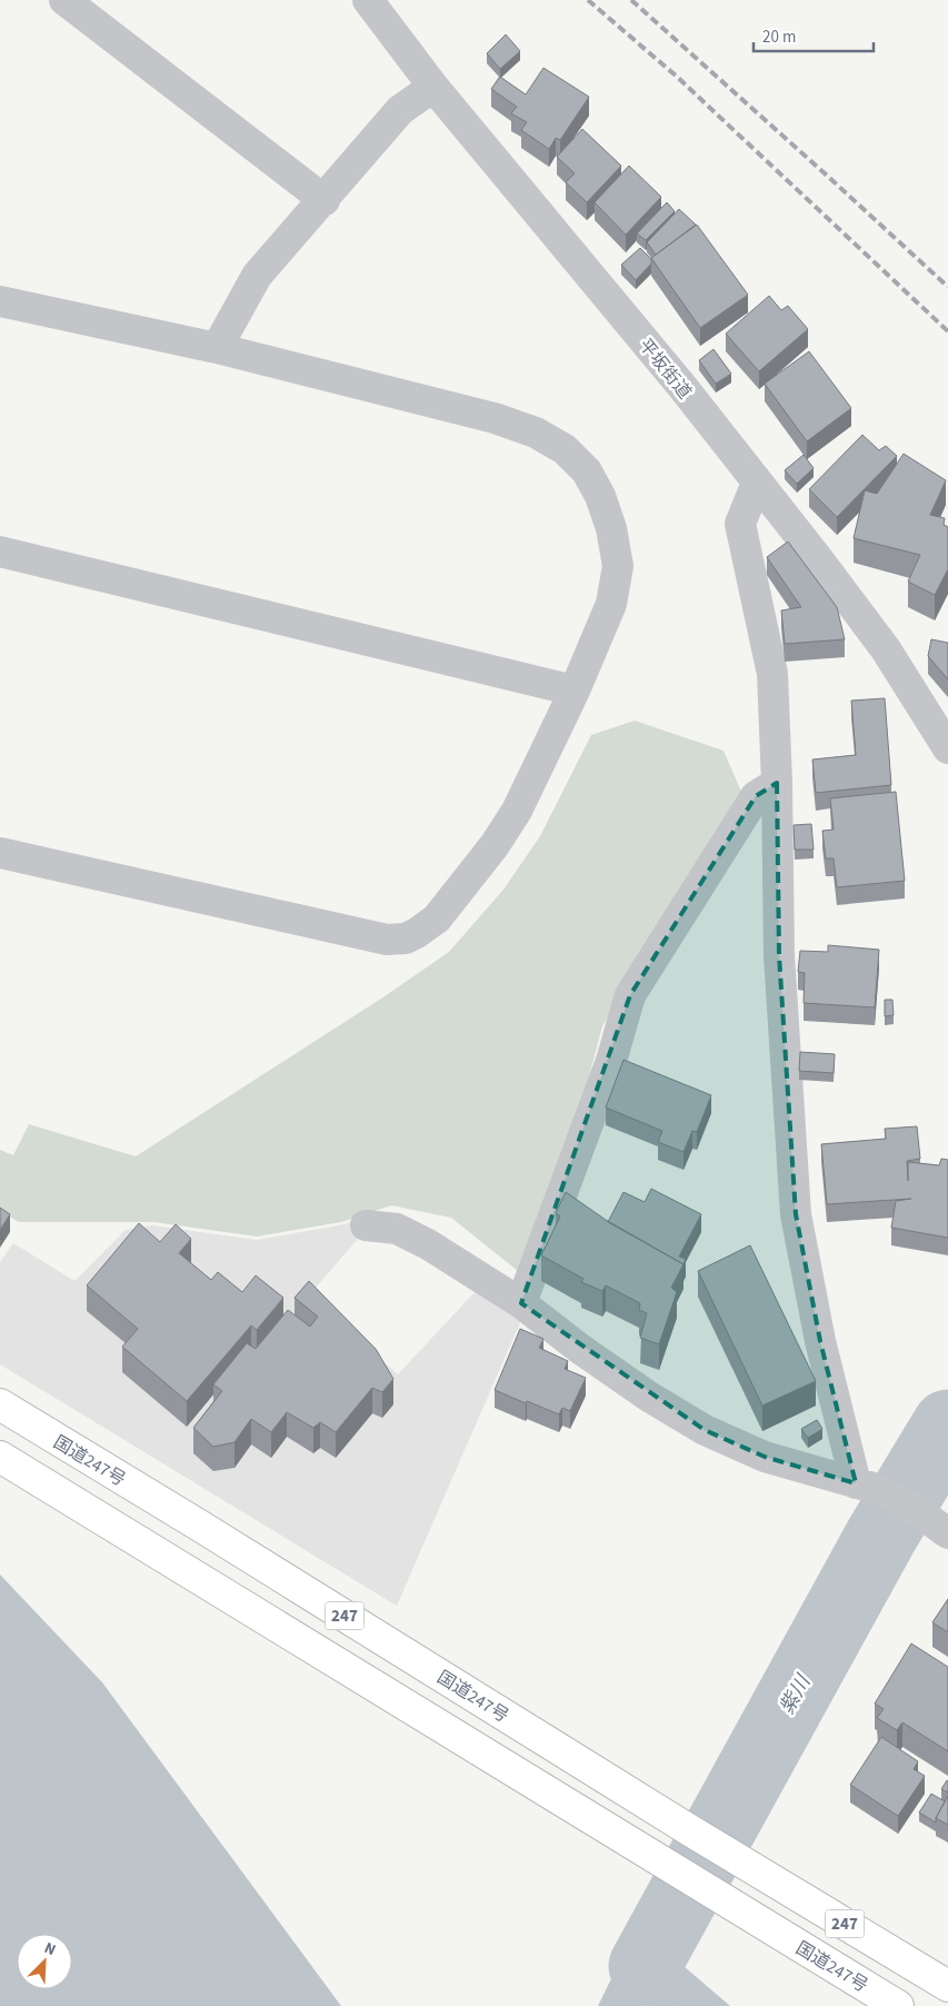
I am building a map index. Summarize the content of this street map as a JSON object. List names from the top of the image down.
{
  "streets": {
    "highway": ["国道247号", "247"],
    "street": ["平坂街道"]
  },
  "water": ["紫川"],
  "scale_bar": "20 m",
  "north": "top right"
}
